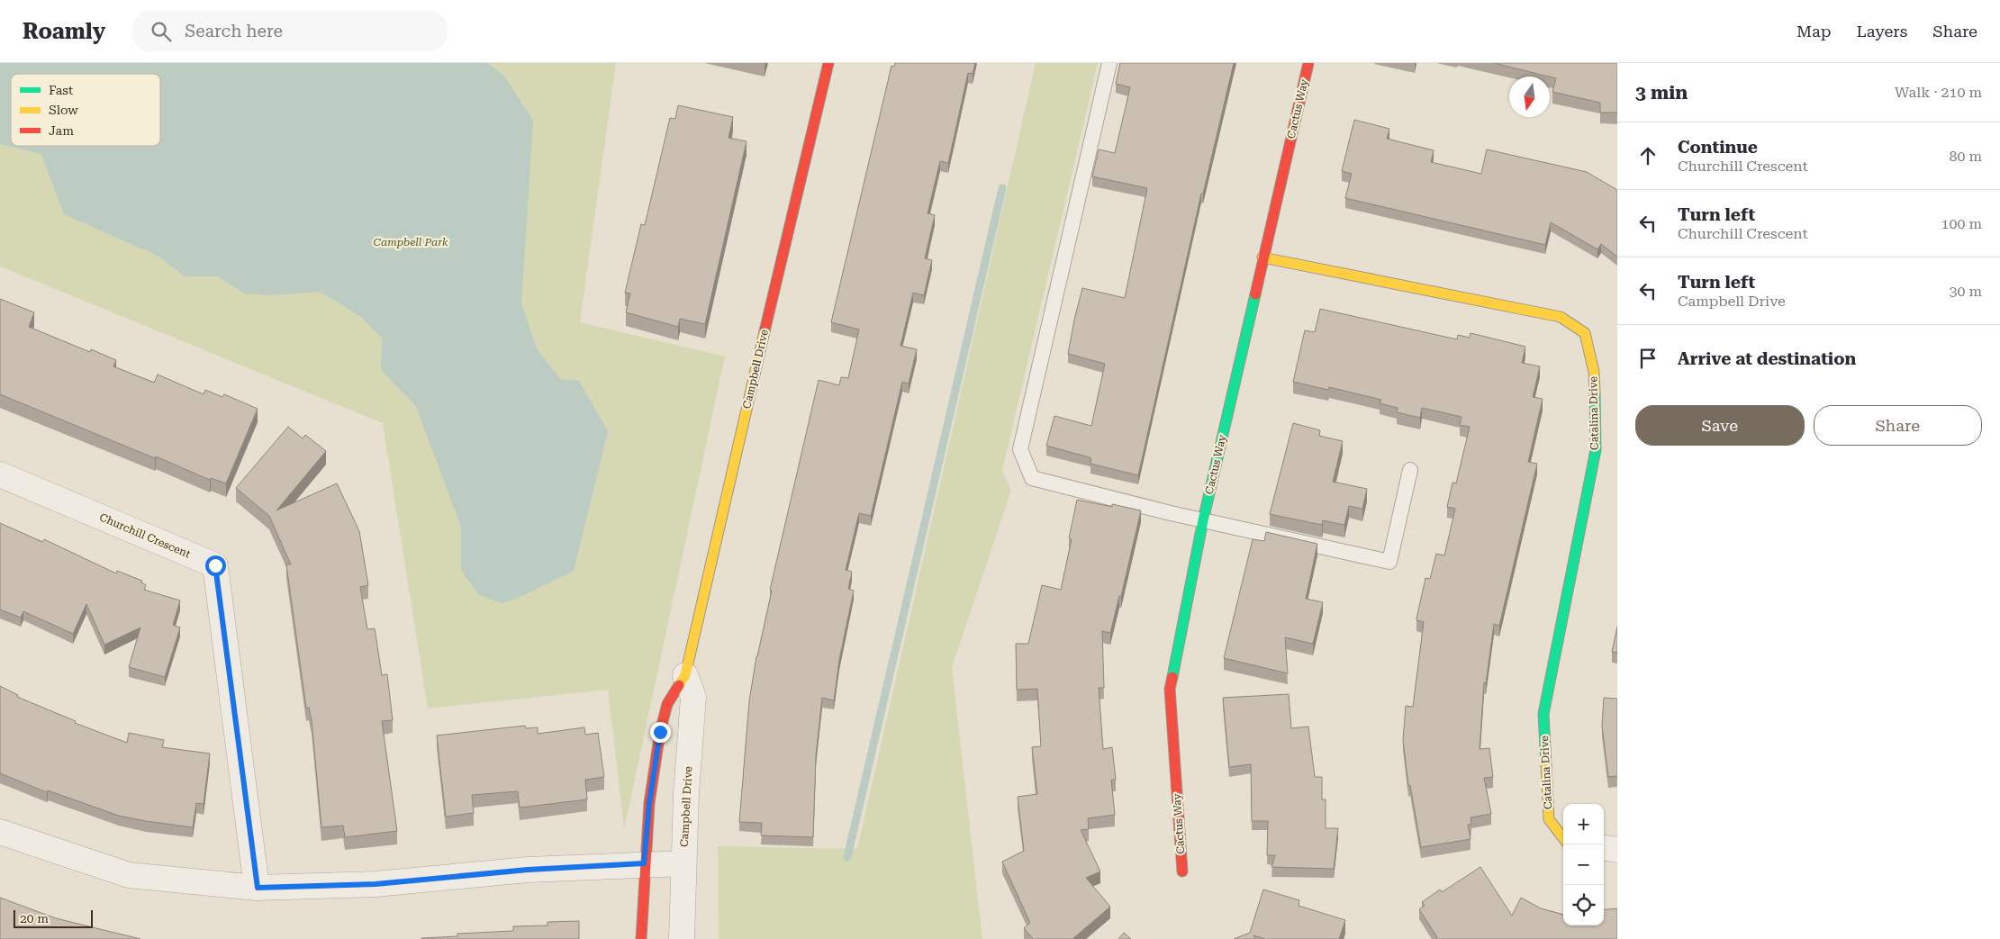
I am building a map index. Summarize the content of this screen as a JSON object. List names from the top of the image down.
{
  "streets": {
    "street": [
      "Cactus Way",
      "Campbell Drive",
      "Catalina Drive",
      "Churchill Crescent"
    ]
  },
  "crossings": [
    ["Cactus Way", "Catalina Drive"]
  ],
  "parks": ["Campbell Park"],
  "legend": ["Fast", "Slow", "Jam"],
  "scale_bar": "20 m",
  "north": "bottom",
  "page": {
    "header": "Roamly",
    "search": "Search here",
    "nav": ["Map", "Layers", "Share"],
    "heading": ["3 min", "Walk · 210 m"],
    "list": [
      ["Continue", "Churchill Crescent", "80 m"],
      ["Turn left", "Churchill Crescent", "100 m"],
      ["Turn left", "Campbell Drive", "30 m"],
      "Arrive at destination"
    ],
    "buttons": ["Save", "Share"],
    "map_buttons": ["+", "−"],
    "scale": "20 m"
  }
}
